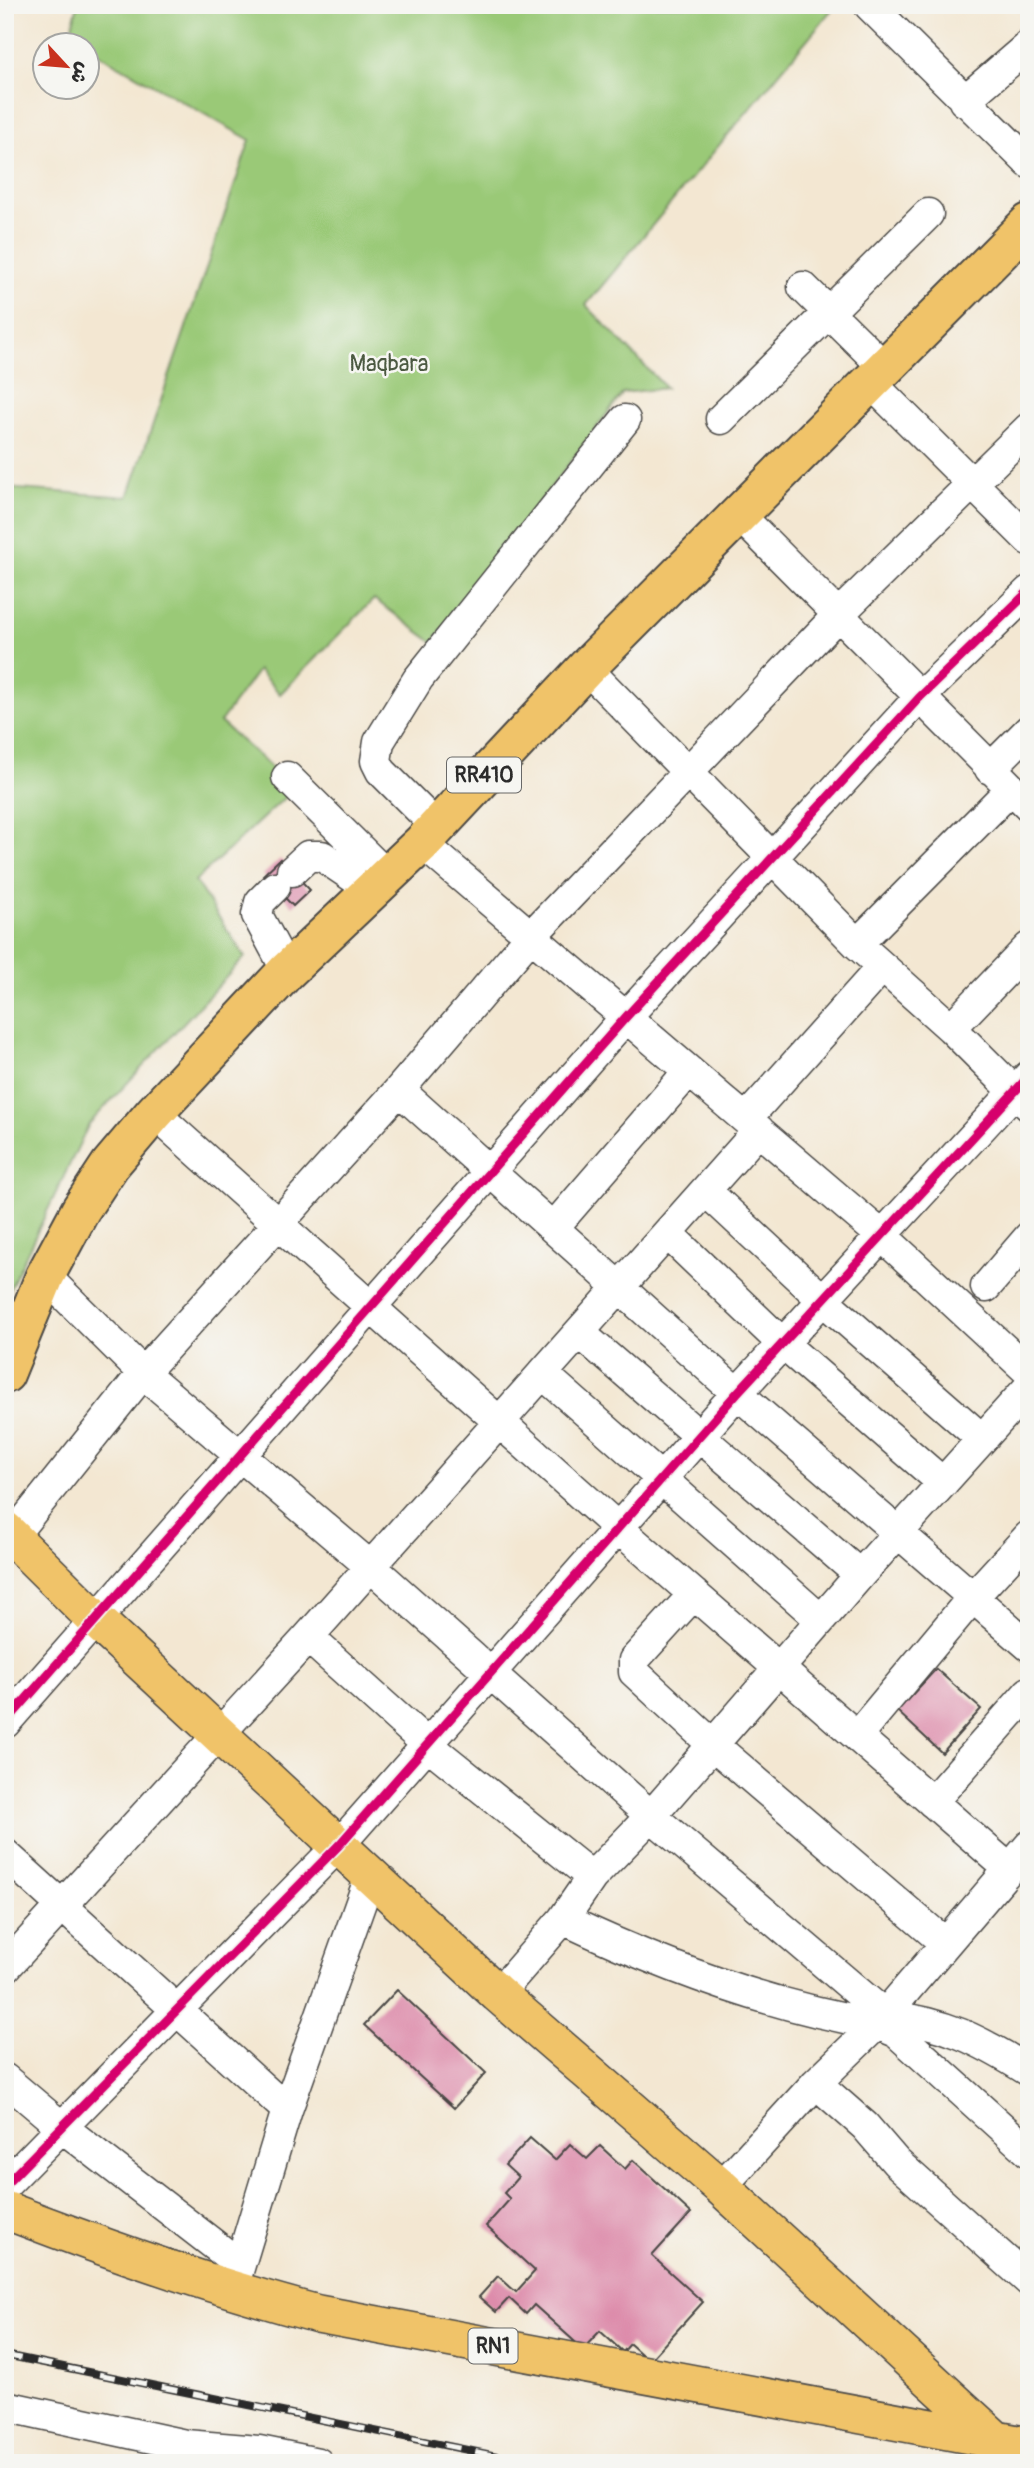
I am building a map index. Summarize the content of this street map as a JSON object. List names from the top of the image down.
{
  "streets": {
    "highway": ["RR410"],
    "main road": ["RN1"]
  },
  "parks": ["Maqbara"],
  "north": "bottom right"
}
